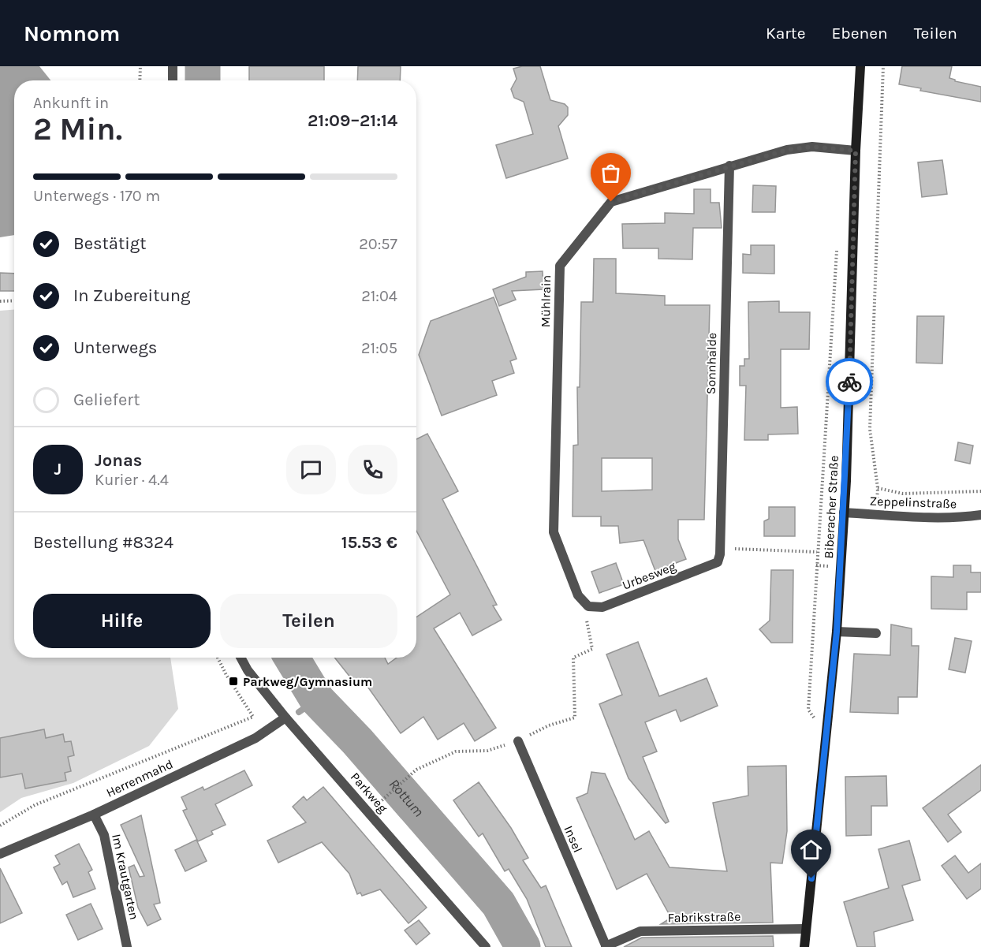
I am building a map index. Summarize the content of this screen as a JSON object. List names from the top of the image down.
{
  "streets": {
    "main road": ["Biberacher Straße"],
    "street": [
      "Mühlrain",
      "Sonnhalde",
      "Zeppelinstraße",
      "Urbesweg",
      "Herrenmahd",
      "Parkweg",
      "Insel",
      "Im Krautgarten",
      "Fabrikstraße"
    ]
  },
  "crossings": [
    ["Mühlrain", "Sonnhalde"],
    ["Mühlrain", "Biberacher Straße"],
    ["Mühlrain", "Urbesweg"],
    ["Sonnhalde", "Urbesweg"],
    ["Zeppelinstraße", "Biberacher Straße"],
    ["Biberacher Straße", "Fabrikstraße"],
    ["Herrenmahd", "Parkweg"],
    ["Herrenmahd", "Im Krautgarten"],
    ["Insel", "Fabrikstraße"]
  ],
  "water": ["Rottum"],
  "places": {
    "transit": ["Parkweg/Gymnasium"]
  },
  "page": {
    "header": "Nomnom",
    "nav": ["Karte", "Ebenen", "Teilen"],
    "heading": ["2 Min.", "Ankunft in", "21:09–21:14"],
    "panel": [
      "Jonas",
      "Kurier · 4.4",
      "Bestellung #8324",
      "15.53 €"
    ],
    "bar": "Unterwegs · 170 m",
    "list": [
      ["Bestätigt", "20:57"],
      ["In Zubereitung", "21:04"],
      ["Unterwegs", "21:05"],
      "Geliefert"
    ],
    "round": "J",
    "buttons": ["Hilfe", "Teilen"]
  }
}
